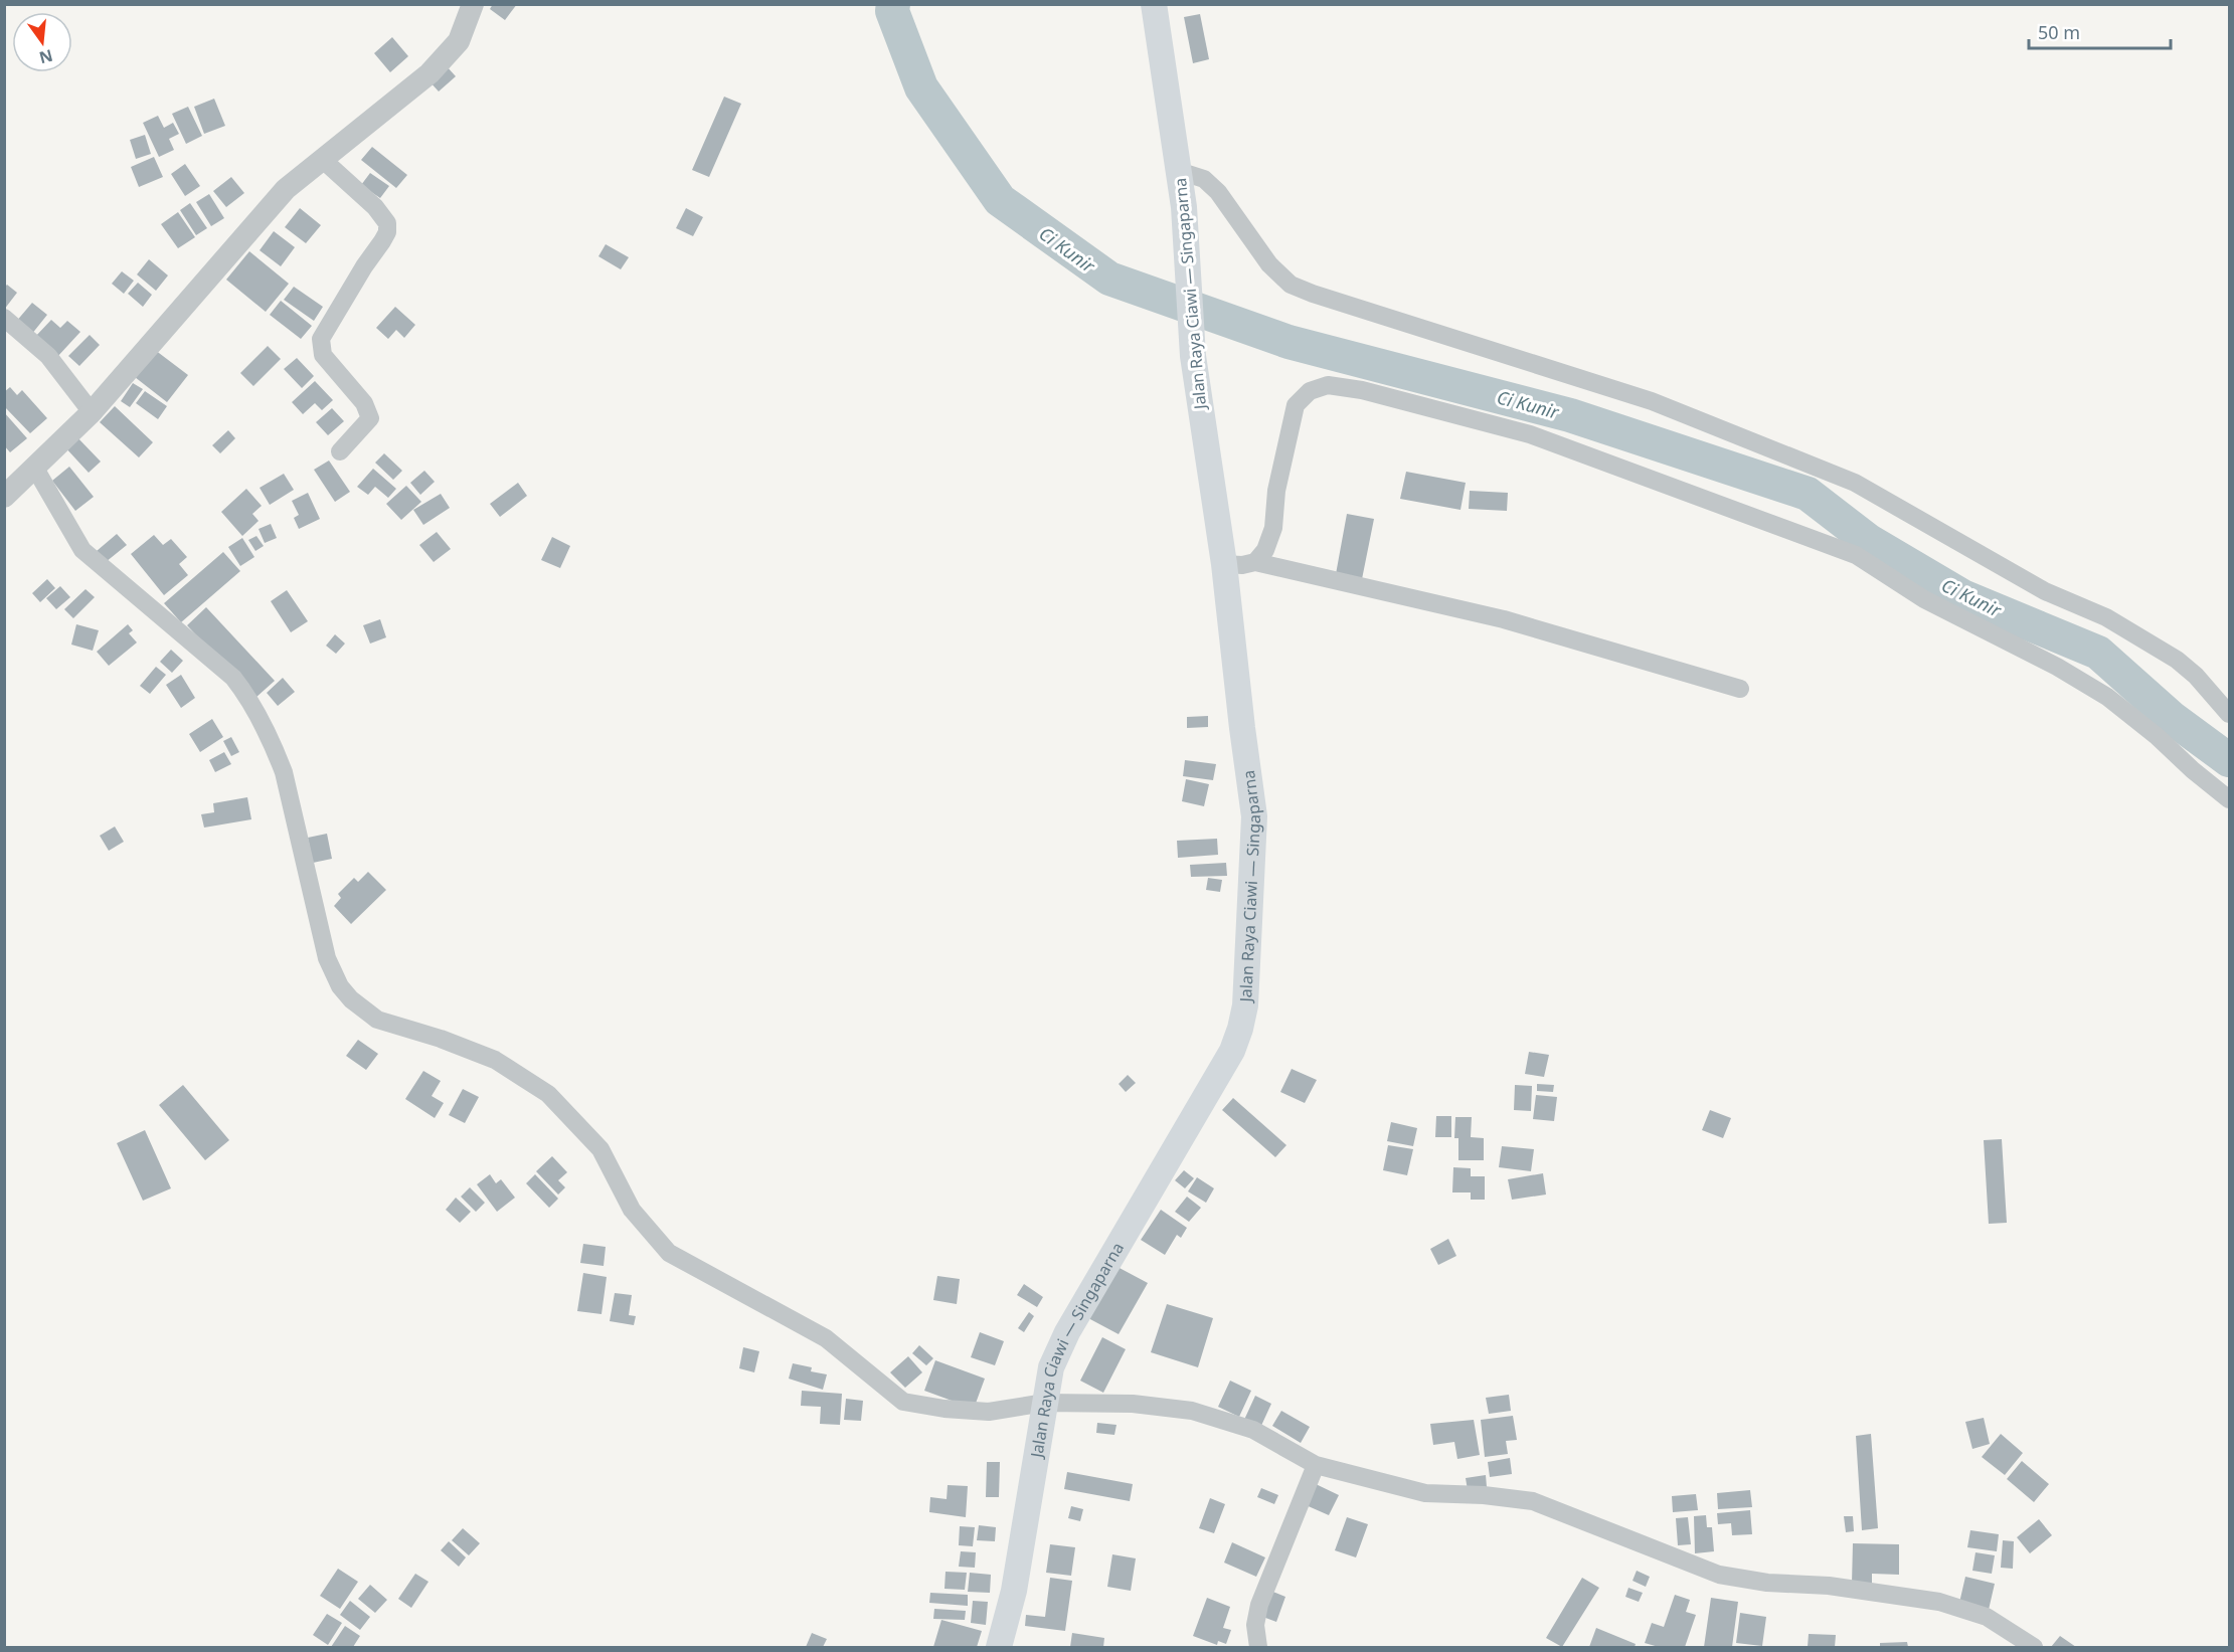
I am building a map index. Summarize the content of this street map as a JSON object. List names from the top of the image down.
{
  "streets": {
    "main road": ["Jalan Raya Ciawi — Singaparna"]
  },
  "water": ["Ci Kunir"],
  "scale_bar": "50 m",
  "north": "bottom"
}
